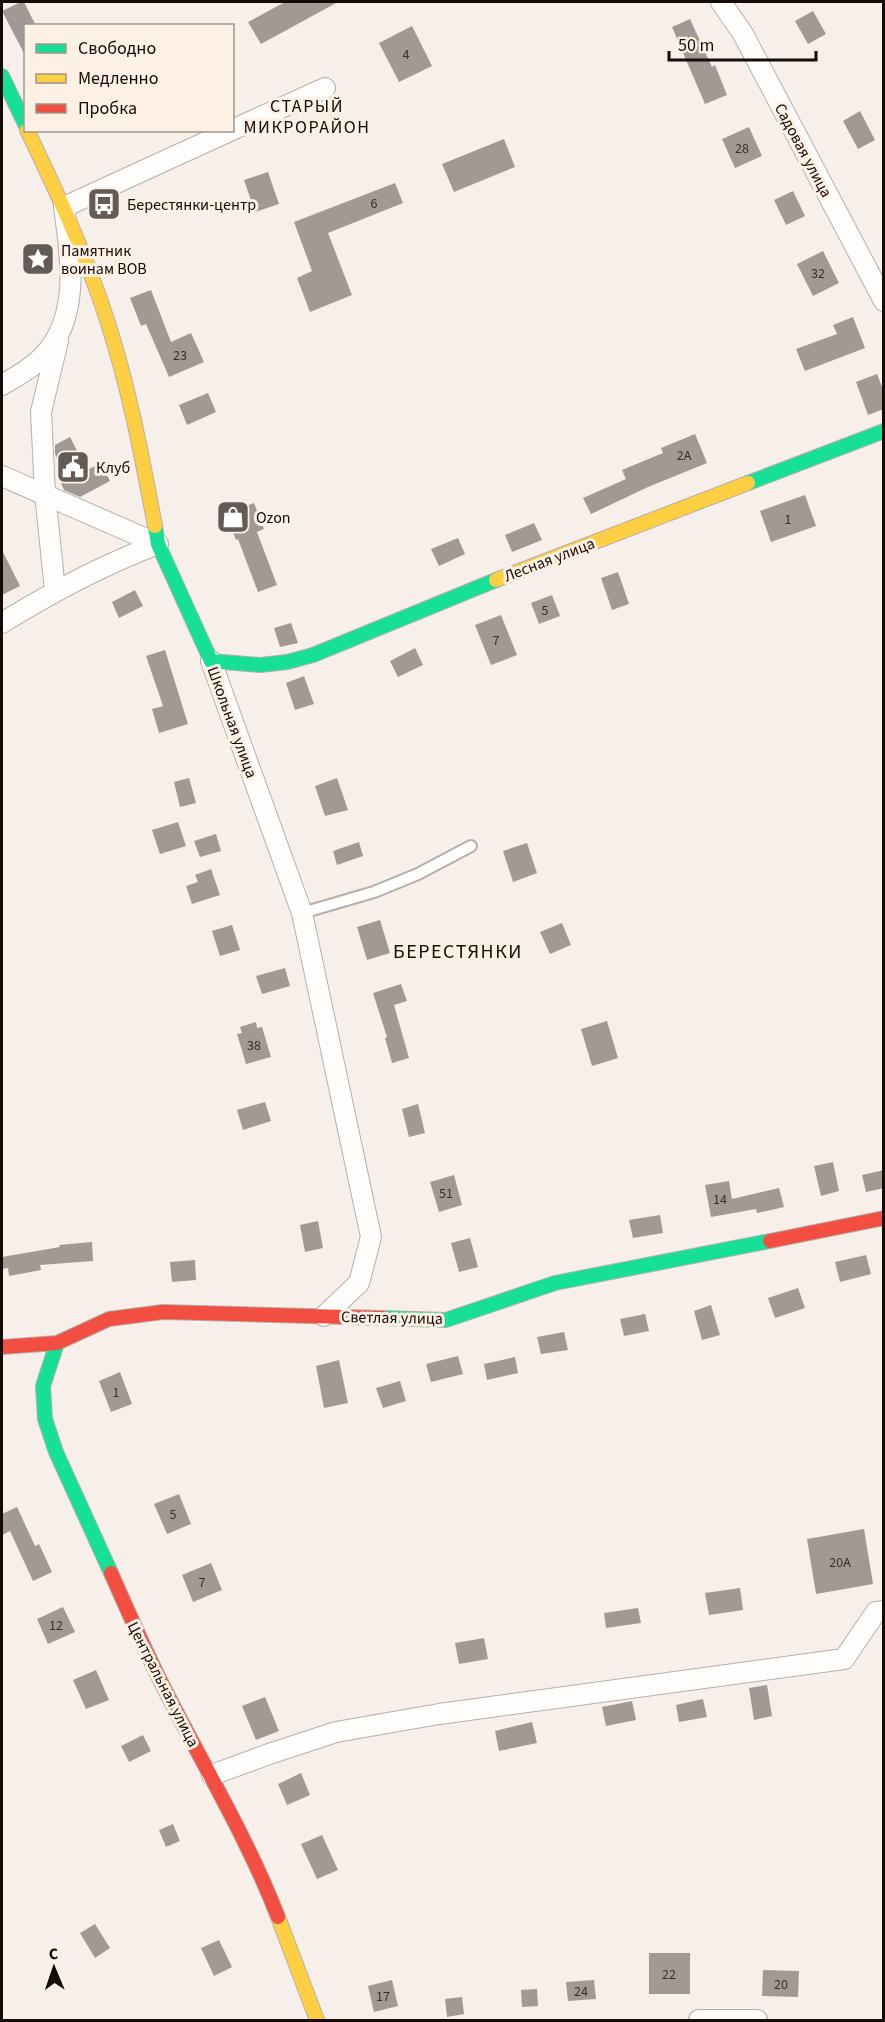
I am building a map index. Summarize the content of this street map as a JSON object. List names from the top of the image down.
{
  "streets": {
    "street": [
      "Садовая улица",
      "Лесная улица",
      "Школьная улица",
      "Светлая улица",
      "Центральная улица"
    ]
  },
  "crossings": [
    ["Лесная улица", "Школьная улица"],
    ["Школьная улица", "Светлая улица"],
    ["Светлая улица", "Центральная улица"]
  ],
  "districts": ["СТАРЫЙ МИКРОРАЙОН", "БЕРЕСТЯНКИ"],
  "places": {
    "bus stop": ["Берестянки-центр"],
    "place": ["Памятник воинам ВОВ"],
    "public building": ["Клуб"],
    "shop": ["Ozon"]
  },
  "house_numbers": [
    "4",
    "28",
    "6",
    "32",
    "23",
    "2А",
    "1",
    "5",
    "7",
    "38",
    "51",
    "14",
    "1",
    "5",
    "20А",
    "7",
    "12",
    "22",
    "20",
    "24",
    "17"
  ],
  "legend": ["Свободно", "Медленно", "Пробка"],
  "scale_bar": "50 m",
  "north": "top"
}
